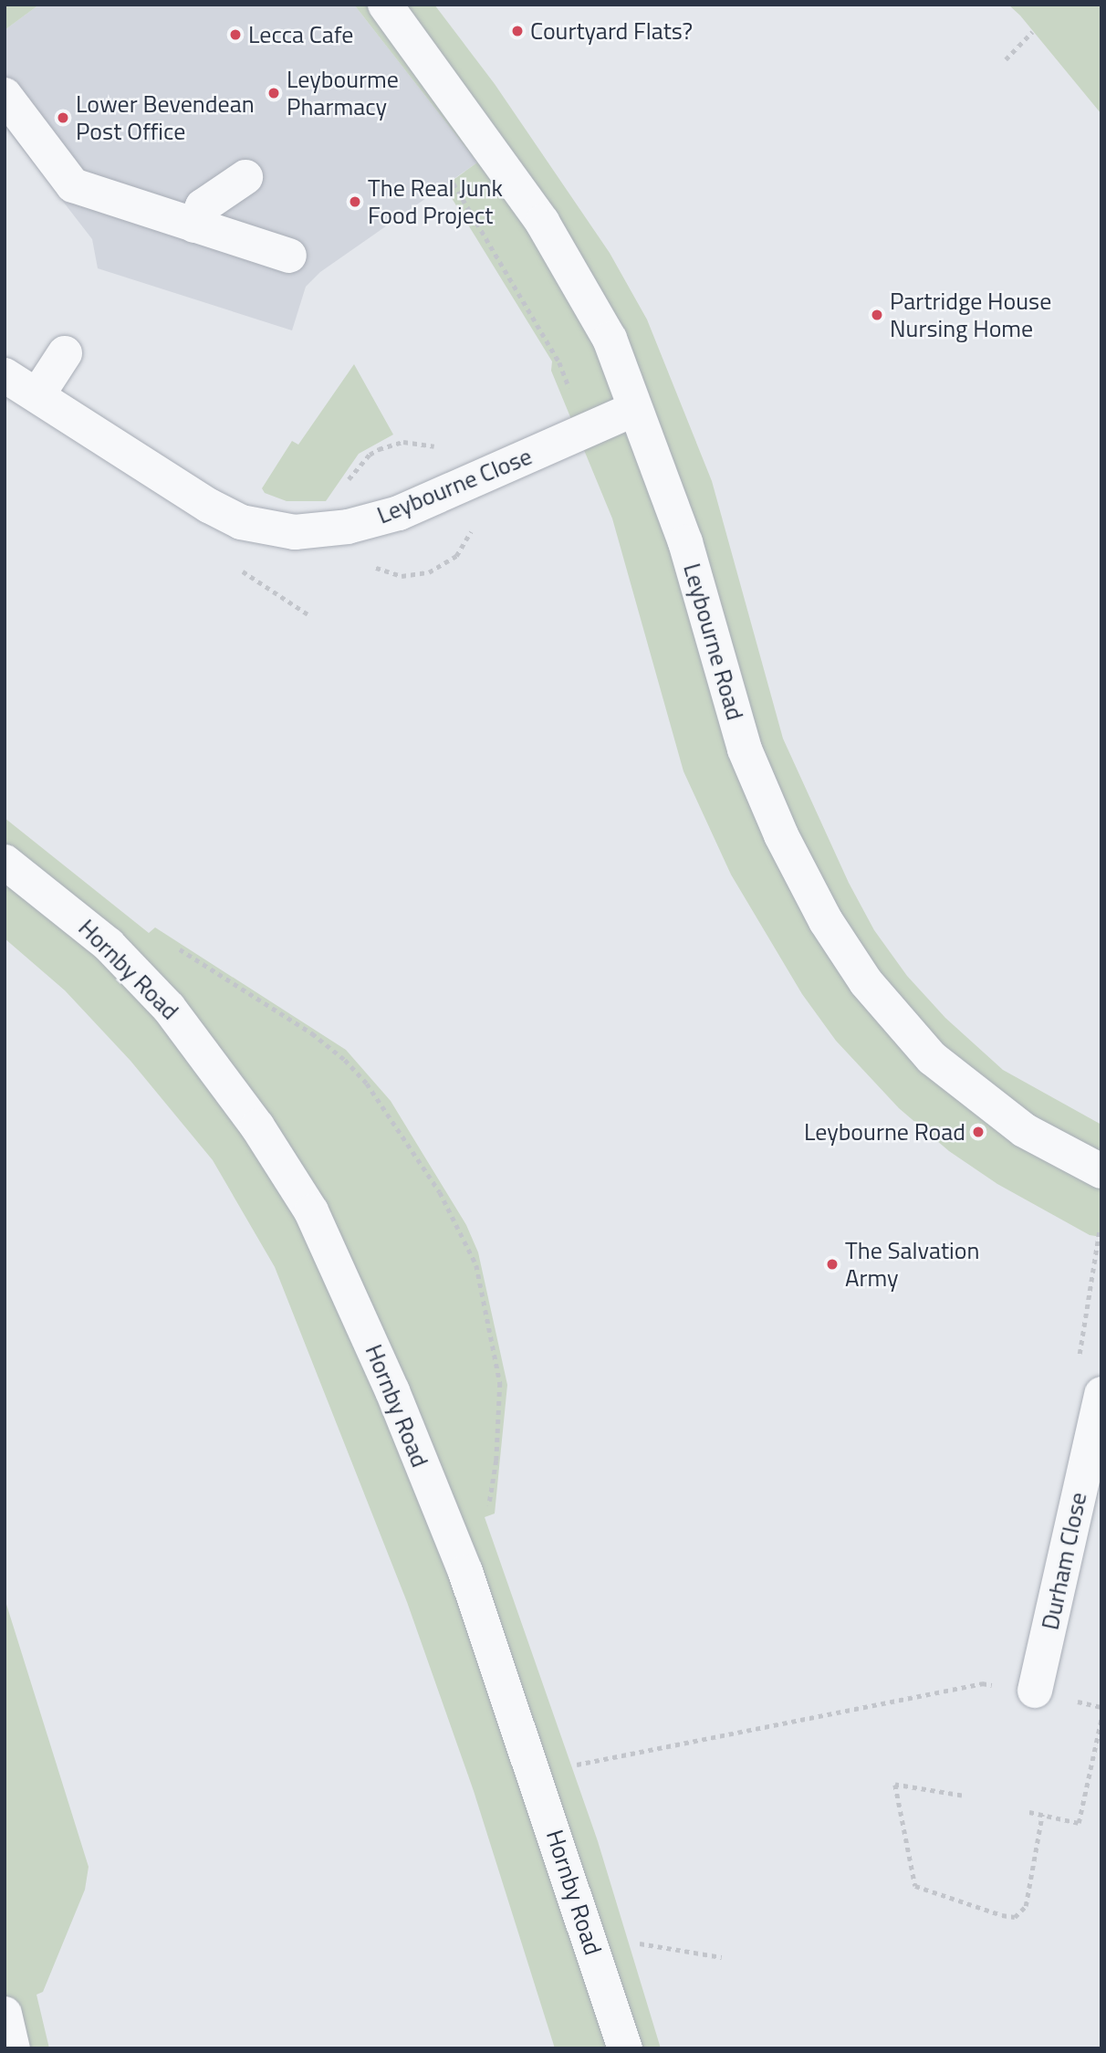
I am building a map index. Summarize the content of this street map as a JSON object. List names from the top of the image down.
{
  "streets": {
    "street": [
      "Leybourne Close",
      "Leybourne Road",
      "Hornby Road",
      "Durham Close"
    ]
  },
  "crossings": [
    ["Leybourne Close", "Leybourne Road"]
  ],
  "places": [
    "Courtyard Flats?",
    "Lecca Cafe",
    "Leybourme Pharmacy",
    "Lower Bevendean Post Office",
    "The Real Junk Food Project",
    "Partridge House Nursing Home",
    "Leybourne Road",
    "The Salvation Army"
  ]
}
